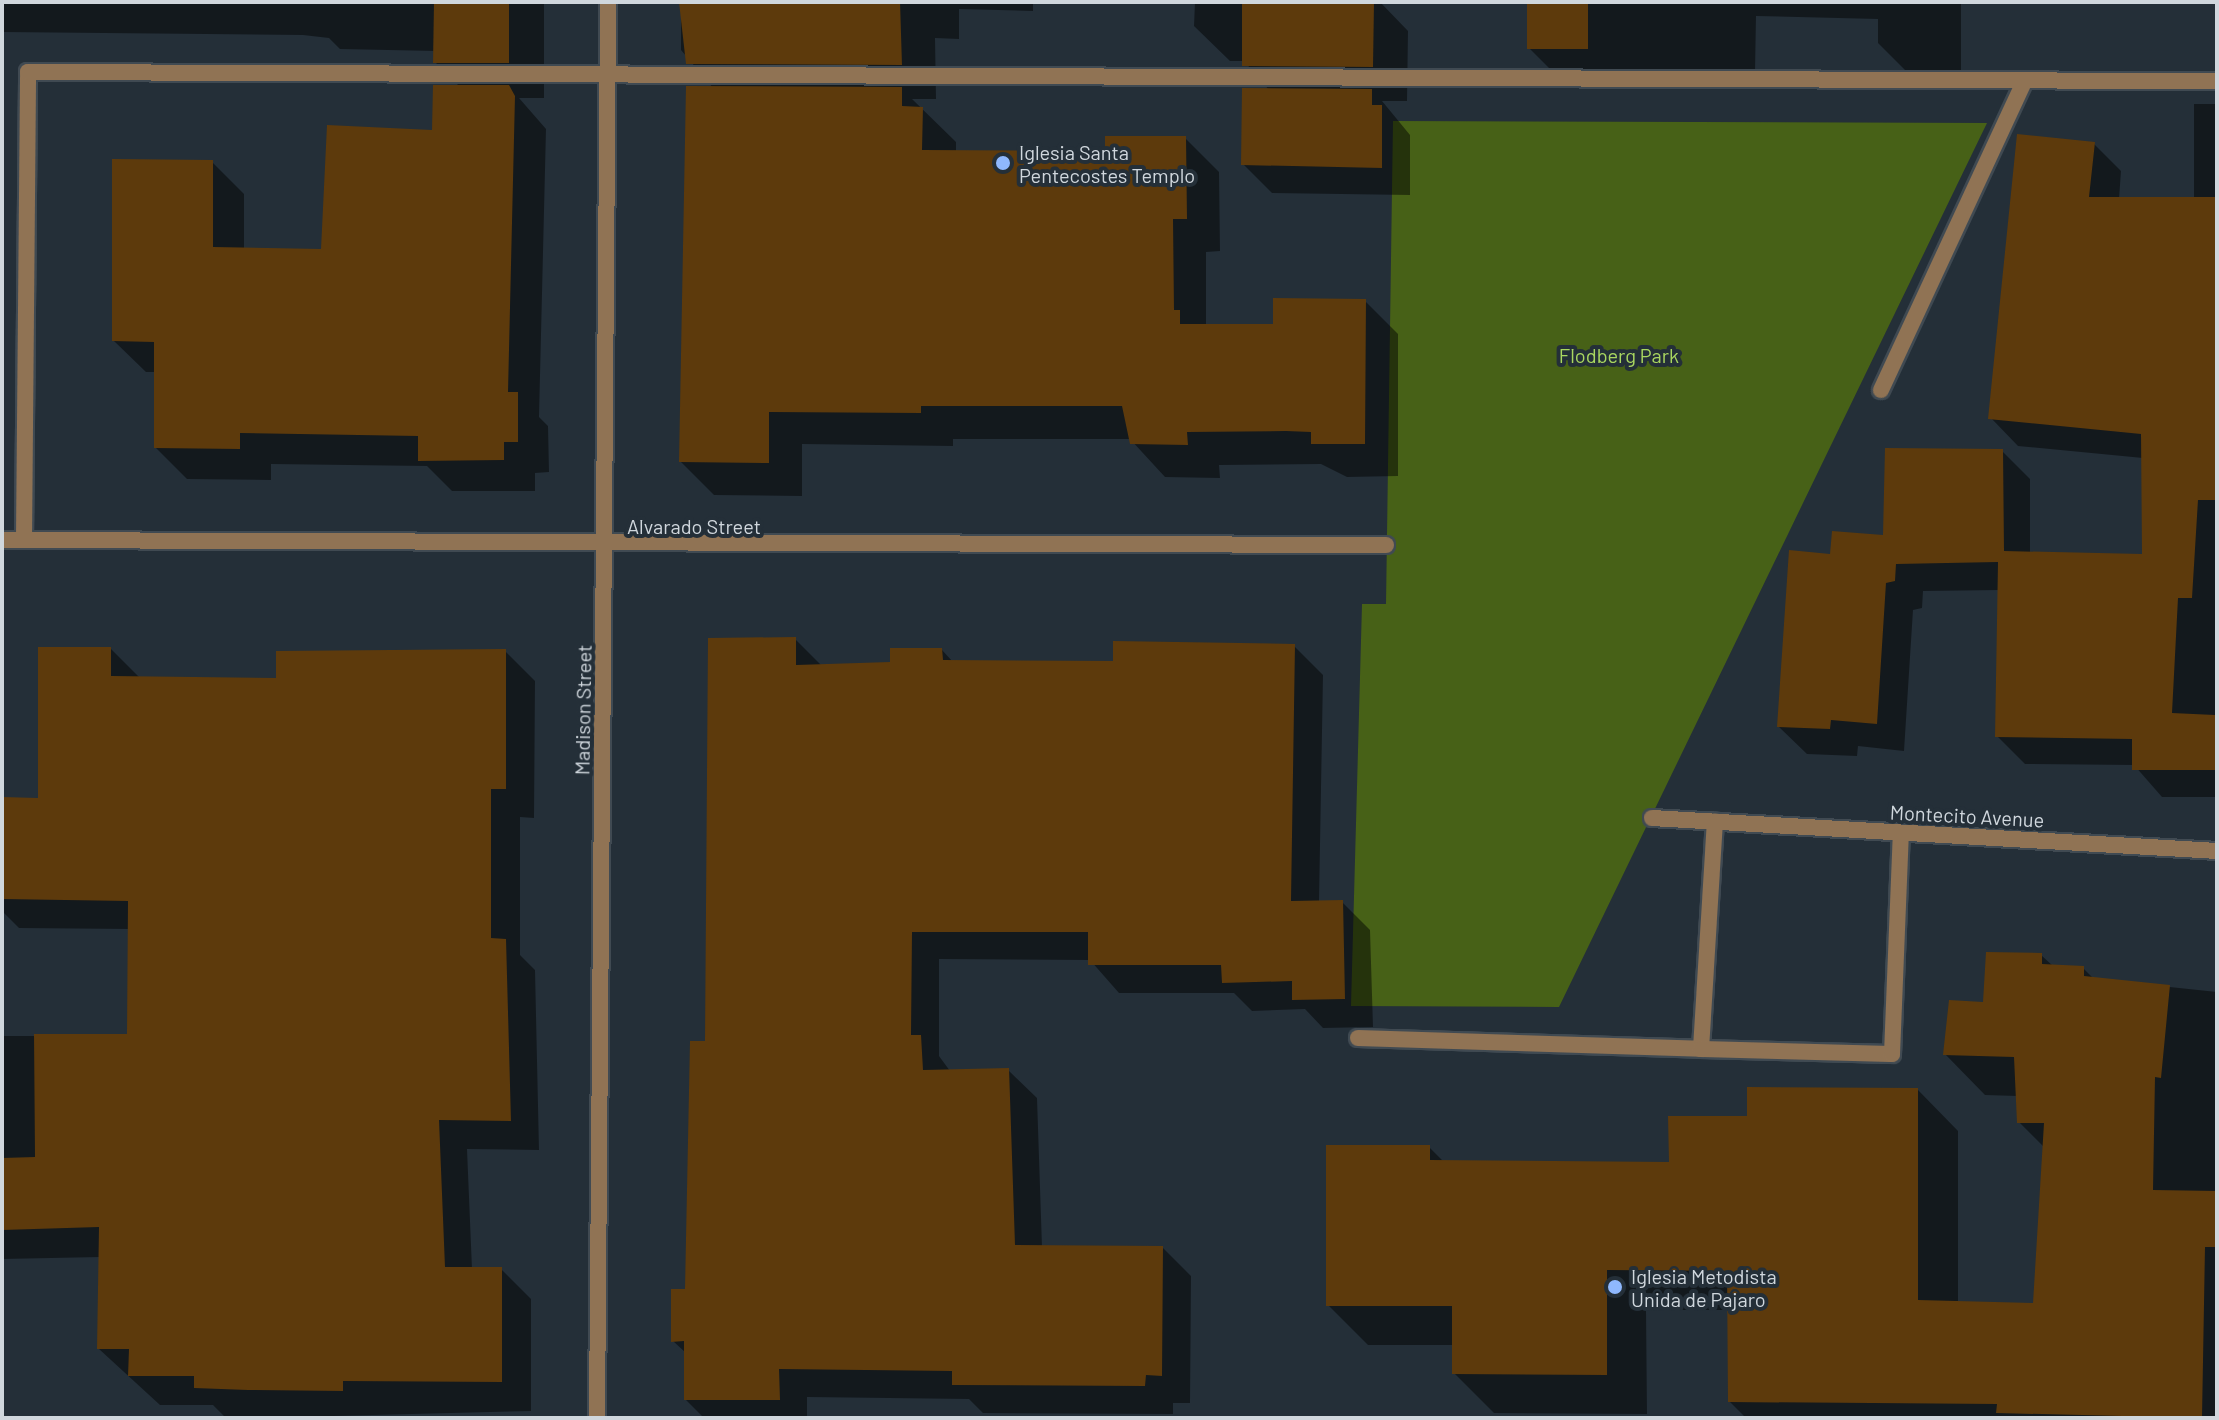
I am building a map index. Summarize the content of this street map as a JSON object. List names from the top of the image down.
{
  "streets": {
    "street": ["Alvarado Street", "Madison Street", "Montecito Avenue"]
  },
  "crossings": [
    ["Alvarado Street", "Madison Street"]
  ],
  "parks": ["Flodberg Park"],
  "places": ["Iglesia Santa Pentecostes Templo", "Iglesia Metodista Unida de Pajaro"]
}
